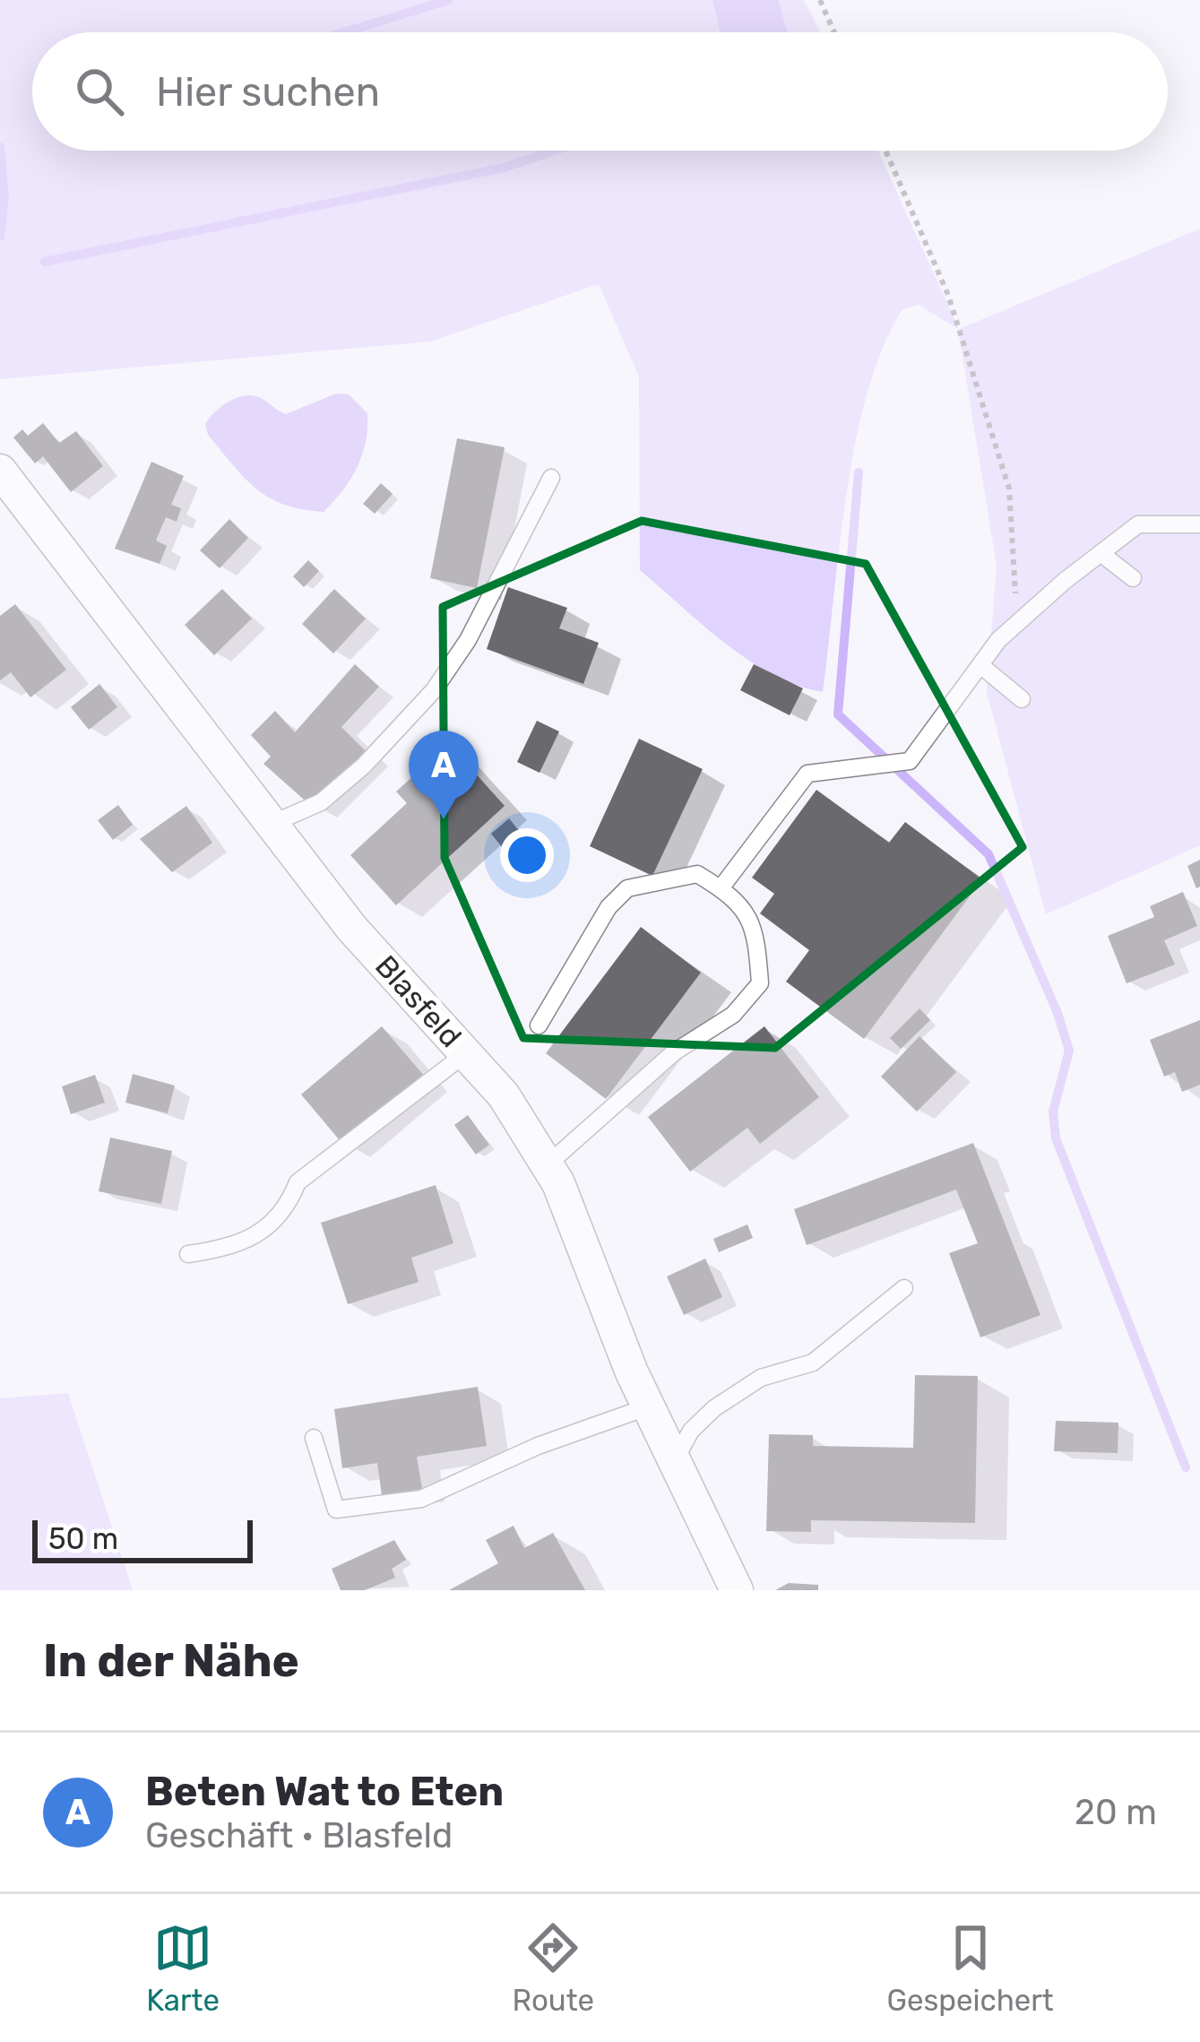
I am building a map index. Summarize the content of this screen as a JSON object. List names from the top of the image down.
{
  "streets": {
    "street": ["Blasfeld"]
  },
  "scale_bar": "50 m",
  "page": {
    "search": "Hier suchen",
    "pins": "A",
    "scale": "50 m",
    "heading": "In der Nähe",
    "list": [
      {
        "mark": "A",
        "name": "Beten Wat to Eten",
        "note": "Geschäft · Blasfeld",
        "value": "20 m"
      }
    ],
    "nav": ["Karte", "Route", "Gespeichert"]
  }
}
